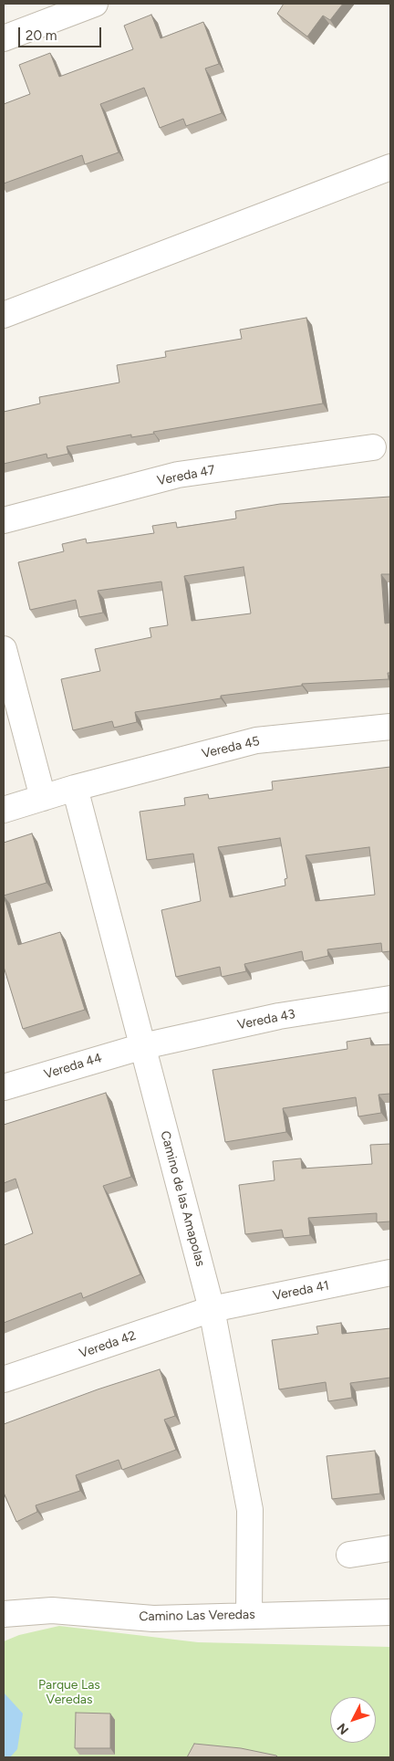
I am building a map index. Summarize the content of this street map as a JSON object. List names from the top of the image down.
{
  "streets": {
    "street": [
      "Vereda 47",
      "Vereda 45",
      "Vereda 43",
      "Vereda 44",
      "Camino de las Amapolas",
      "Vereda 41",
      "Vereda 42",
      "Camino Las Veredas"
    ]
  },
  "crossings": [
    ["Vereda 45", "Camino de las Amapolas"],
    ["Vereda 43", "Vereda 44"],
    ["Vereda 43", "Camino de las Amapolas"],
    ["Vereda 44", "Camino de las Amapolas"],
    ["Camino de las Amapolas", "Vereda 41"],
    ["Camino de las Amapolas", "Vereda 42"],
    ["Camino de las Amapolas", "Camino Las Veredas"],
    ["Vereda 41", "Vereda 42"]
  ],
  "parks": ["Parque Las Veredas"],
  "scale_bar": "20 m",
  "north": "bottom left"
}
